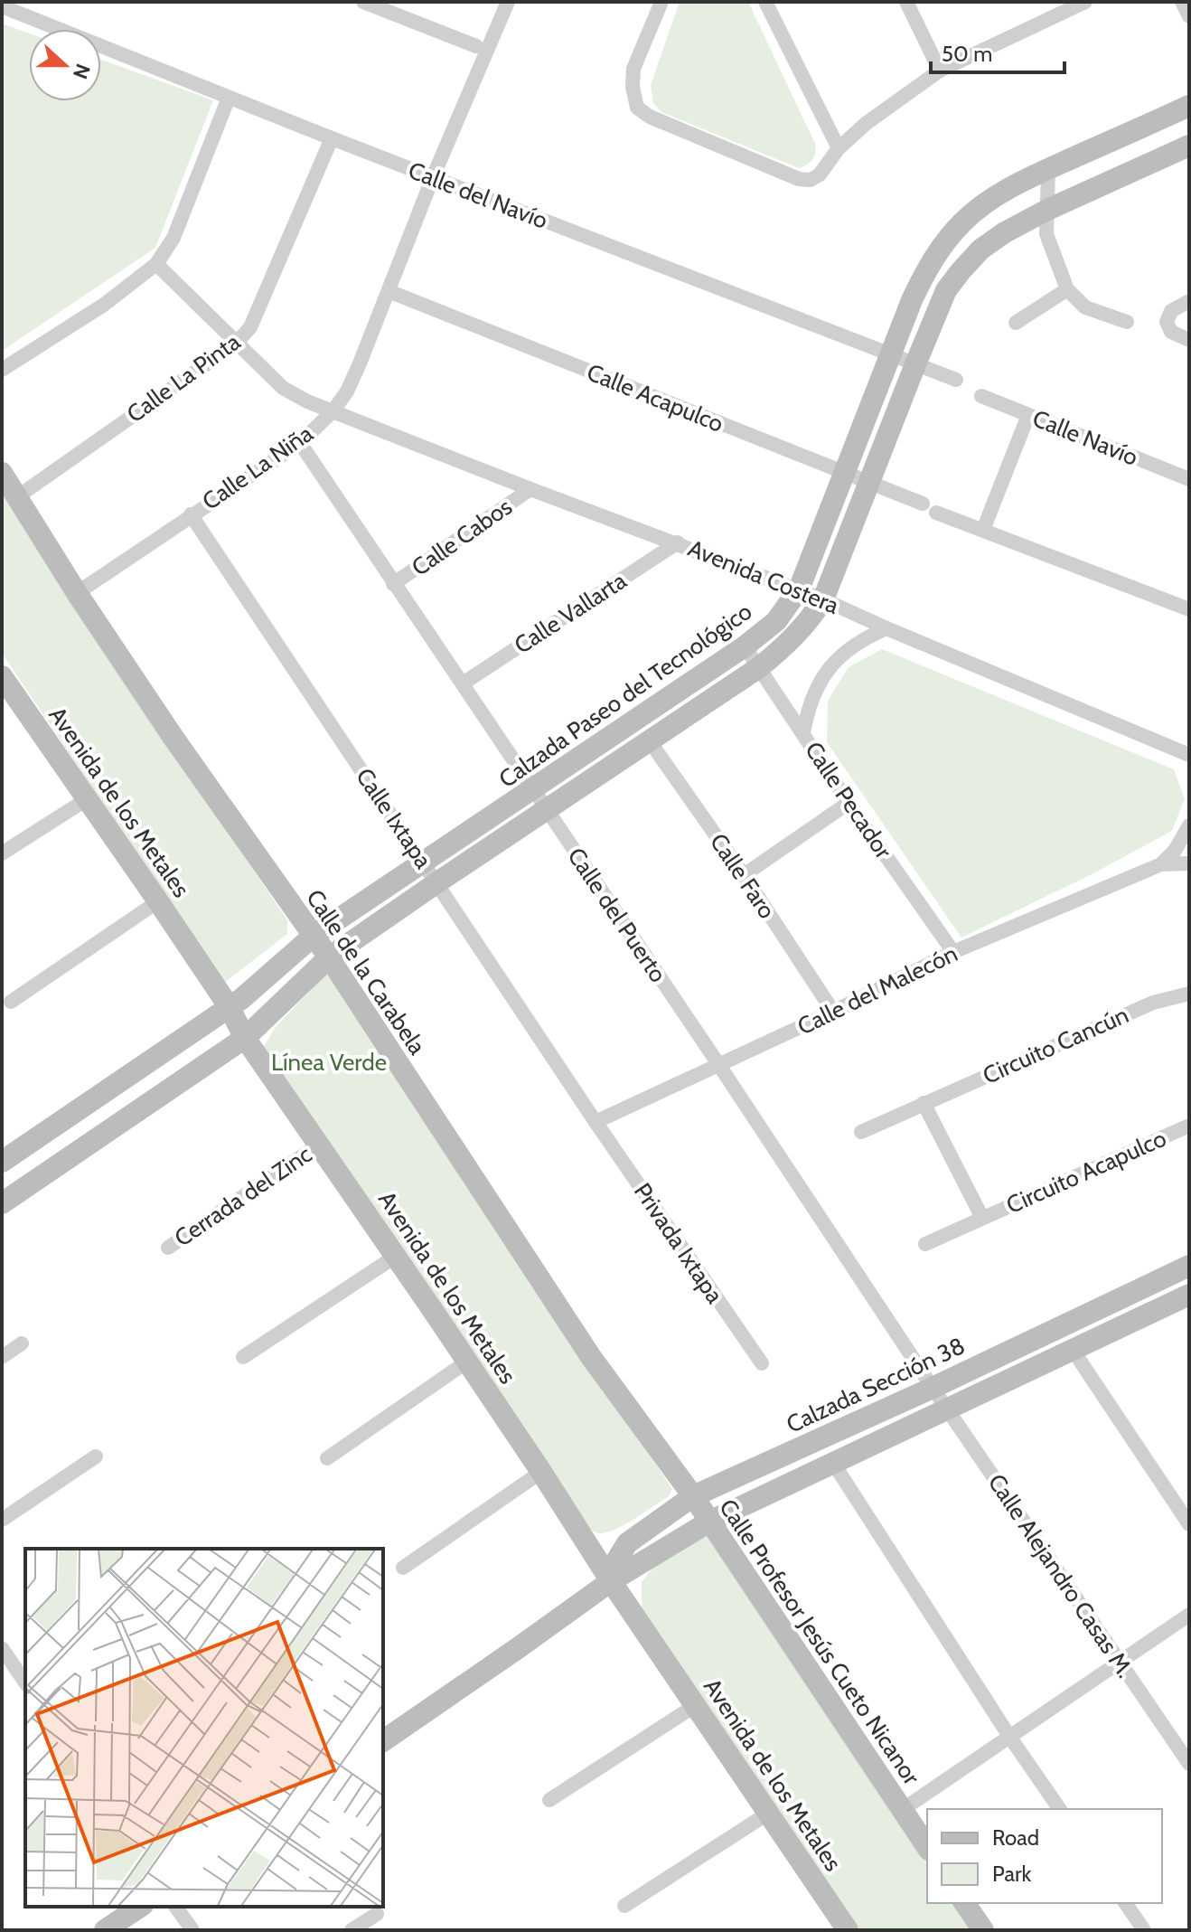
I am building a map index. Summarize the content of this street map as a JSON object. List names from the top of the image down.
{
  "streets": {
    "street": [
      "Calle del Navío",
      "Calle La Pinta",
      "Calle Acapulco",
      "Calle Navío",
      "Calle La Niña",
      "Calle Cabos",
      "Avenida Costera",
      "Calle Vallarta",
      "Calzada Paseo del Tecnológico",
      "Calle Pecador",
      "Avenida de los Metales",
      "Calle Ixtapa",
      "Calle Faro",
      "Calle del Puerto",
      "Calle de la Carabela",
      "Calle del Malecón",
      "Circuito Cancún",
      "Circuito Acapulco",
      "Cerrada del Zinc",
      "Privada Ixtapa",
      "Calzada Sección 38",
      "Calle Alejandro Casas M.",
      "Calle Profesor Jesús Cueto Nicanor"
    ]
  },
  "crossings": [
    ["Calle del Navío", "Calle La Pinta"],
    ["Calle del Navío", "Calle La Niña"],
    ["Calle del Navío", "Calzada Paseo del Tecnológico"],
    ["Calle La Pinta", "Calle de la Carabela"],
    ["Calle Acapulco", "Calle La Niña"],
    ["Calle Acapulco", "Calzada Paseo del Tecnológico"],
    ["Calle La Niña", "Avenida Costera"],
    ["Calle La Niña", "Calle Ixtapa"],
    ["Calle La Niña", "Calle del Puerto"],
    ["Calle La Niña", "Calle de la Carabela"],
    ["Calle Cabos", "Avenida Costera"],
    ["Calle Cabos", "Calle del Puerto"],
    ["Avenida Costera", "Calle Vallarta"],
    ["Avenida Costera", "Calzada Paseo del Tecnológico"],
    ["Calle Vallarta", "Calle del Puerto"],
    ["Calzada Paseo del Tecnológico", "Calle Pecador"],
    ["Calzada Paseo del Tecnológico", "Avenida de los Metales"],
    ["Calzada Paseo del Tecnológico", "Calle Ixtapa"],
    ["Calzada Paseo del Tecnológico", "Calle Faro"],
    ["Calzada Paseo del Tecnológico", "Calle del Puerto"],
    ["Calzada Paseo del Tecnológico", "Calle de la Carabela"],
    ["Calle Pecador", "Calle del Malecón"],
    ["Avenida de los Metales", "Cerrada del Zinc"],
    ["Avenida de los Metales", "Calzada Sección 38"],
    ["Calle Ixtapa", "Calle del Malecón"],
    ["Calle Ixtapa", "Privada Ixtapa"],
    ["Calle Faro", "Calle del Malecón"],
    ["Calle del Puerto", "Calle del Malecón"],
    ["Calle del Puerto", "Calzada Sección 38"],
    ["Calle del Puerto", "Calle Alejandro Casas M."],
    ["Calle de la Carabela", "Calzada Sección 38"],
    ["Calle de la Carabela", "Calle Profesor Jesús Cueto Nicanor"],
    ["Calle del Malecón", "Privada Ixtapa"],
    ["Calzada Sección 38", "Calle Alejandro Casas M."],
    ["Calzada Sección 38", "Calle Profesor Jesús Cueto Nicanor"]
  ],
  "parks": ["Línea Verde"],
  "legend": ["Road", "Park"],
  "scale_bar": "50 m",
  "north": "right"
}
